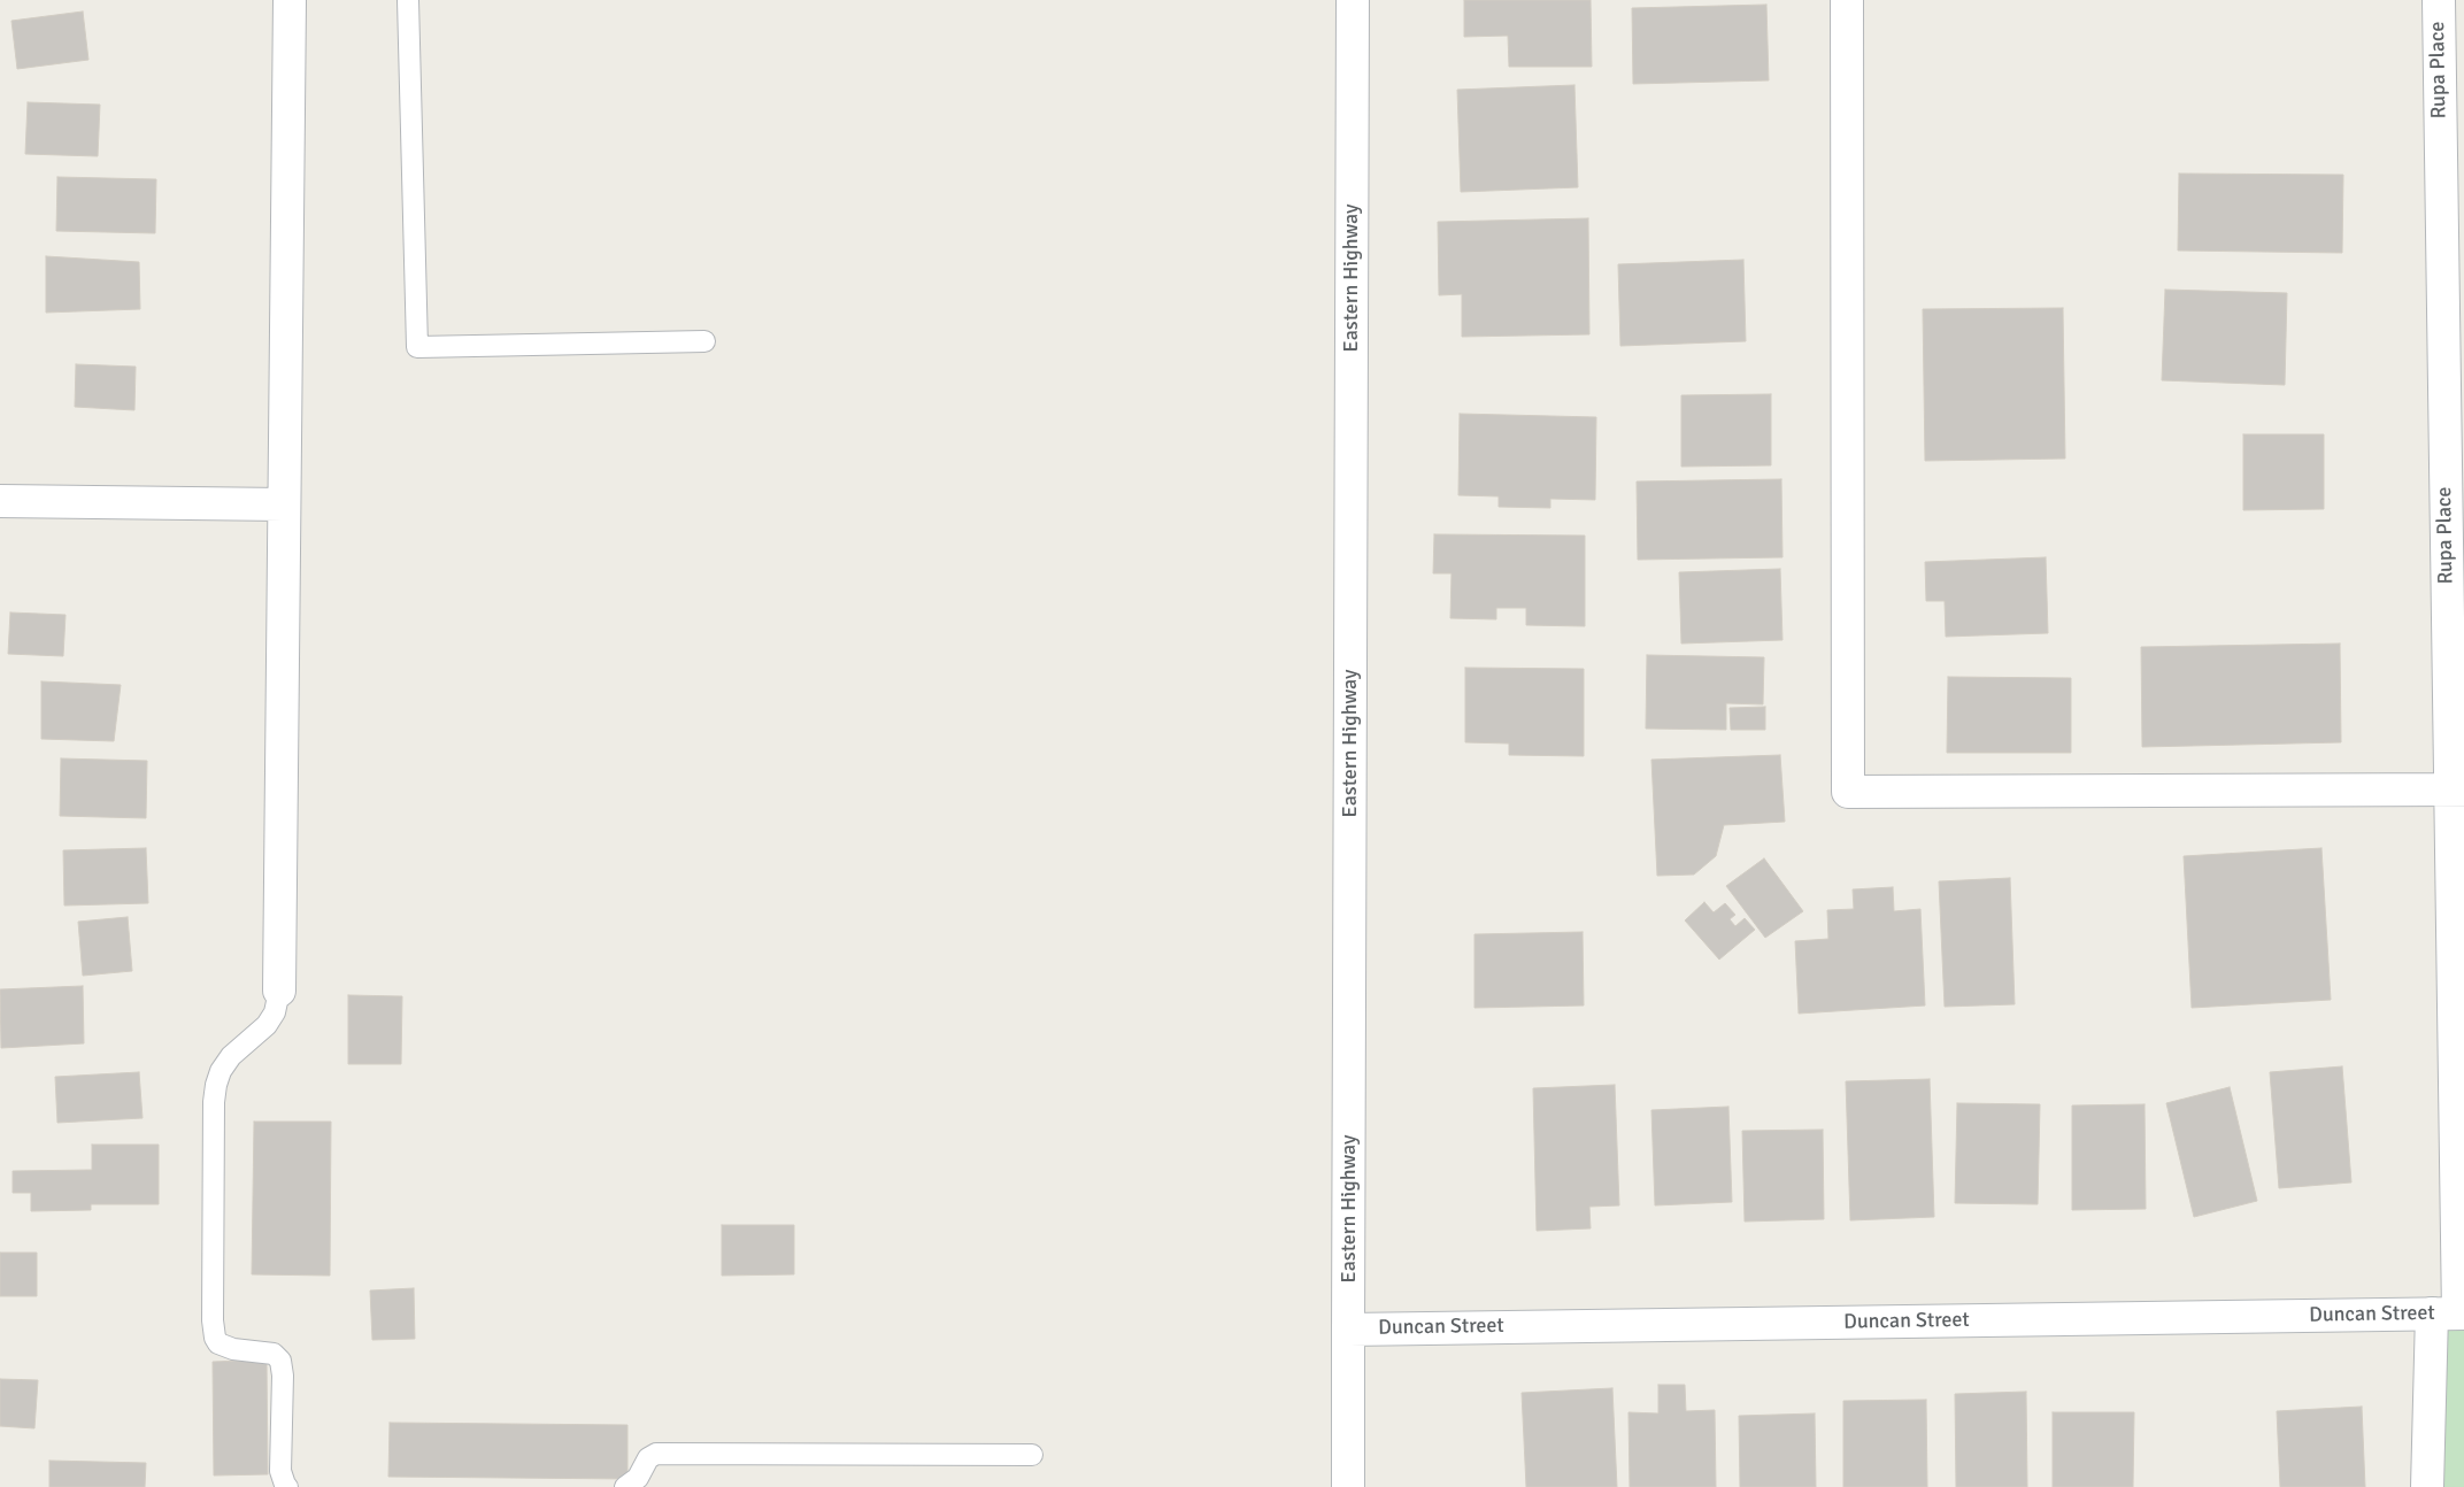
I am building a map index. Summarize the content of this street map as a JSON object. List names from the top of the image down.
{
  "streets": {
    "street": ["Rupa Place", "Eastern Highway", "Duncan Street"]
  },
  "crossings": [
    ["Rupa Place", "Duncan Street"],
    ["Eastern Highway", "Duncan Street"]
  ]
}
